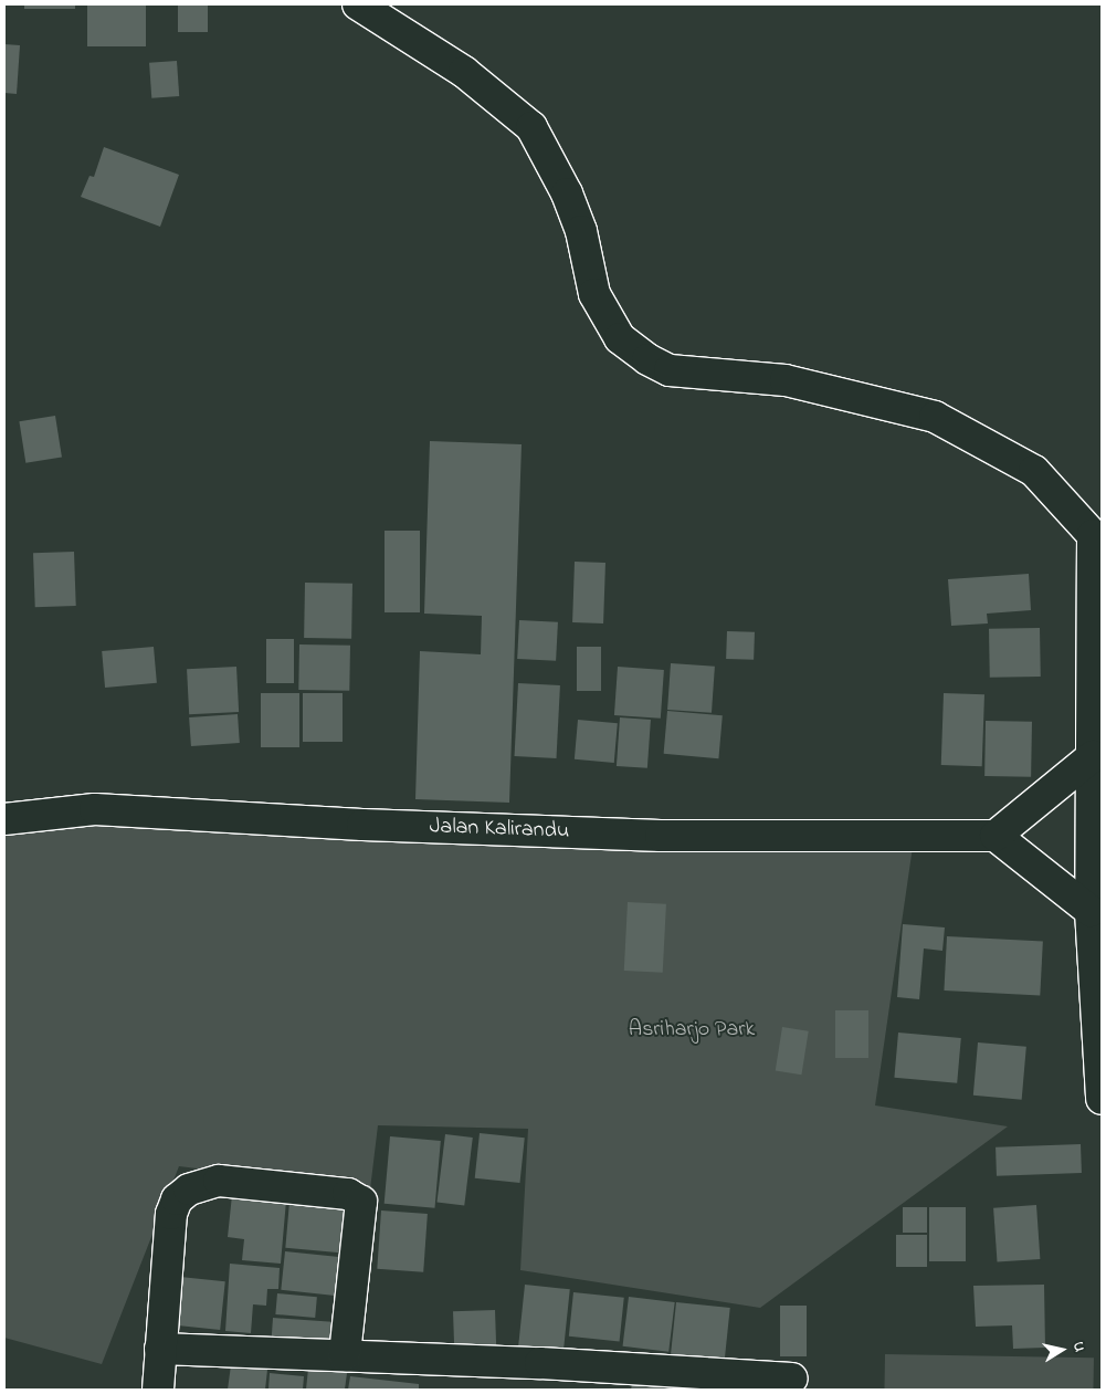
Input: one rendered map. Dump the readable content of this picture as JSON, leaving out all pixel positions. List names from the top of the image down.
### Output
{
  "streets": {
    "street": ["Jalan Kalirandu"]
  },
  "parks": ["Asriharjo Park"],
  "north": "right"
}
